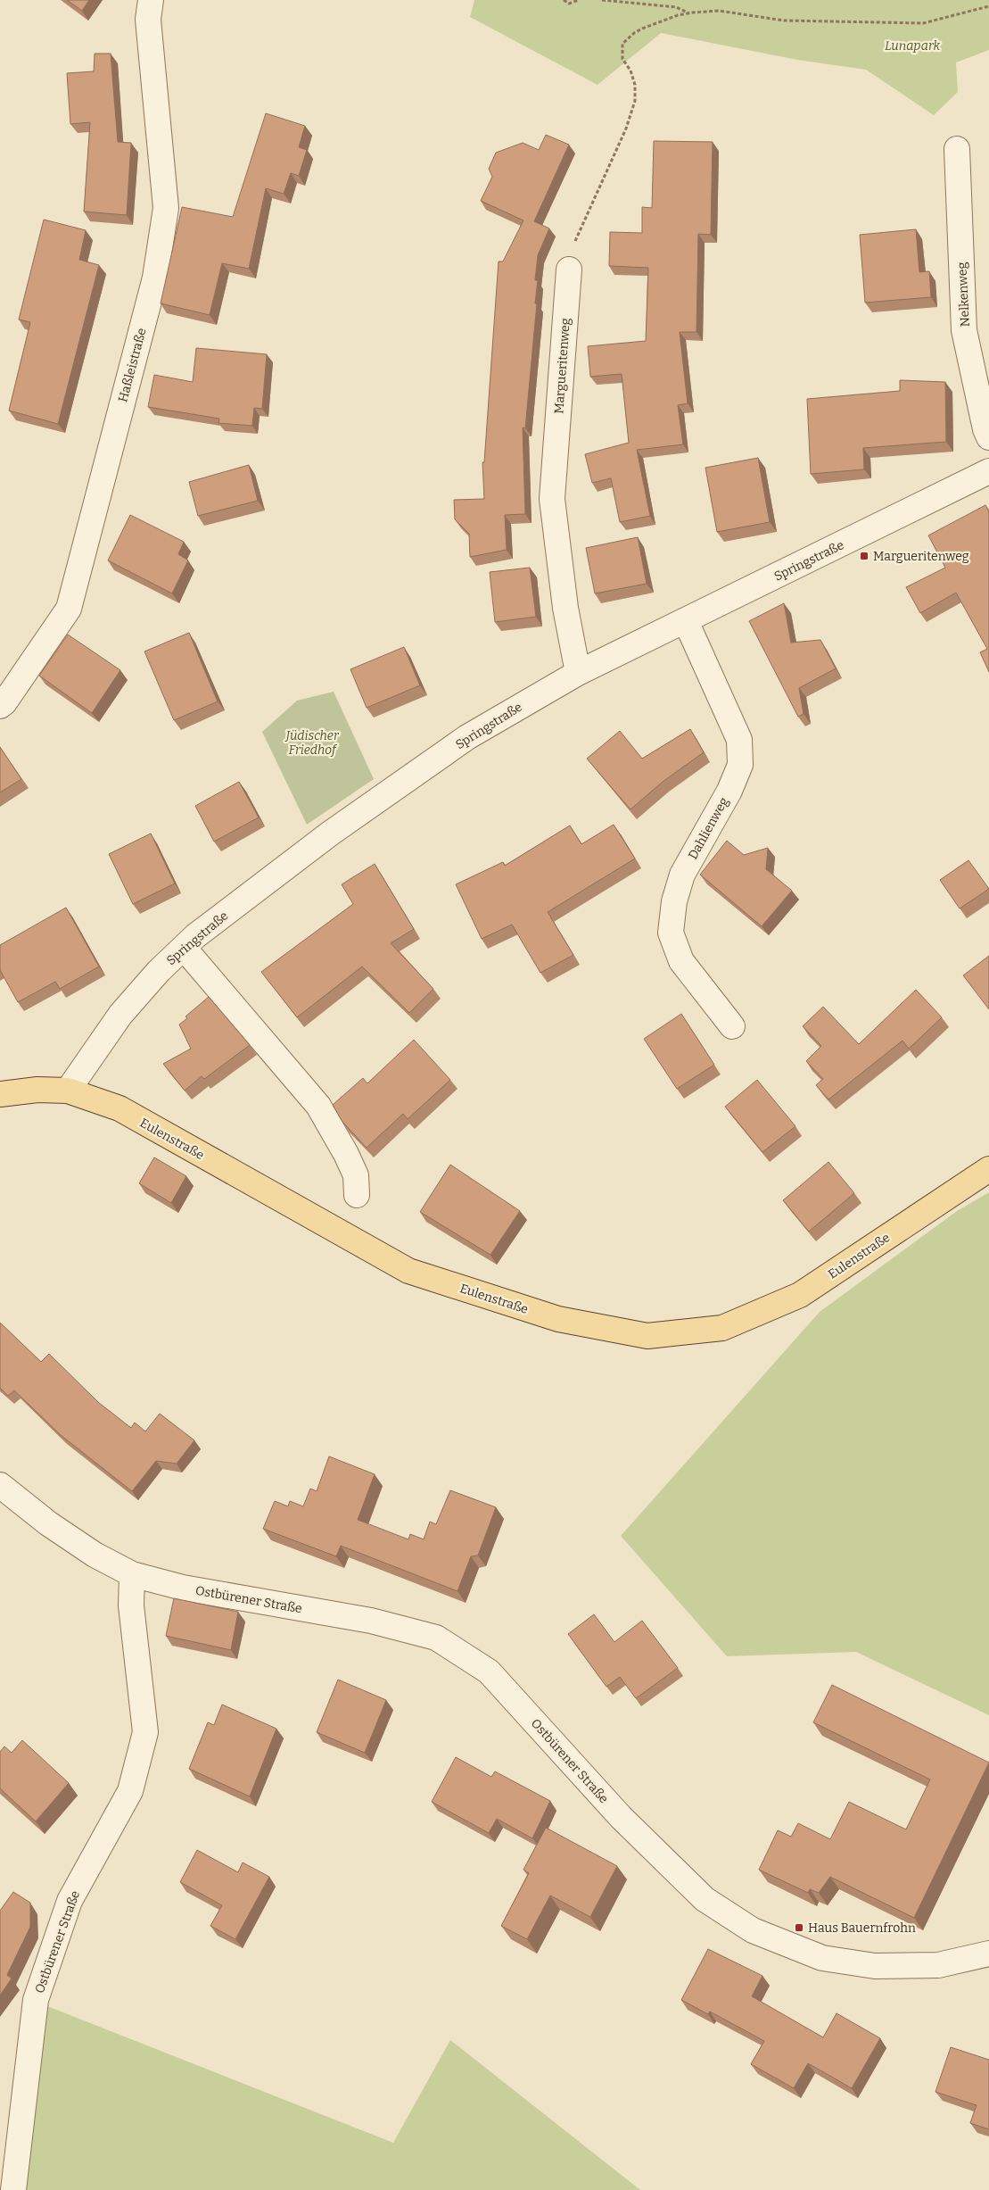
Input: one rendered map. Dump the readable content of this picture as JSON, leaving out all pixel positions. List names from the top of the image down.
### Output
{
  "streets": {
    "main road": ["Eulenstraße"],
    "street": [
      "Nelkenweg",
      "Haßleistraße",
      "Margueritenweg",
      "Springstraße",
      "Dahlienweg",
      "Ostbürener Straße"
    ]
  },
  "crossings": [
    ["Margueritenweg", "Springstraße"],
    ["Springstraße", "Dahlienweg"],
    ["Springstraße", "Eulenstraße"]
  ],
  "parks": ["Lunapark", "Jüdischer Friedhof"],
  "places": {
    "transit": ["Margueritenweg", "Haus Bauernfrohn"]
  }
}
